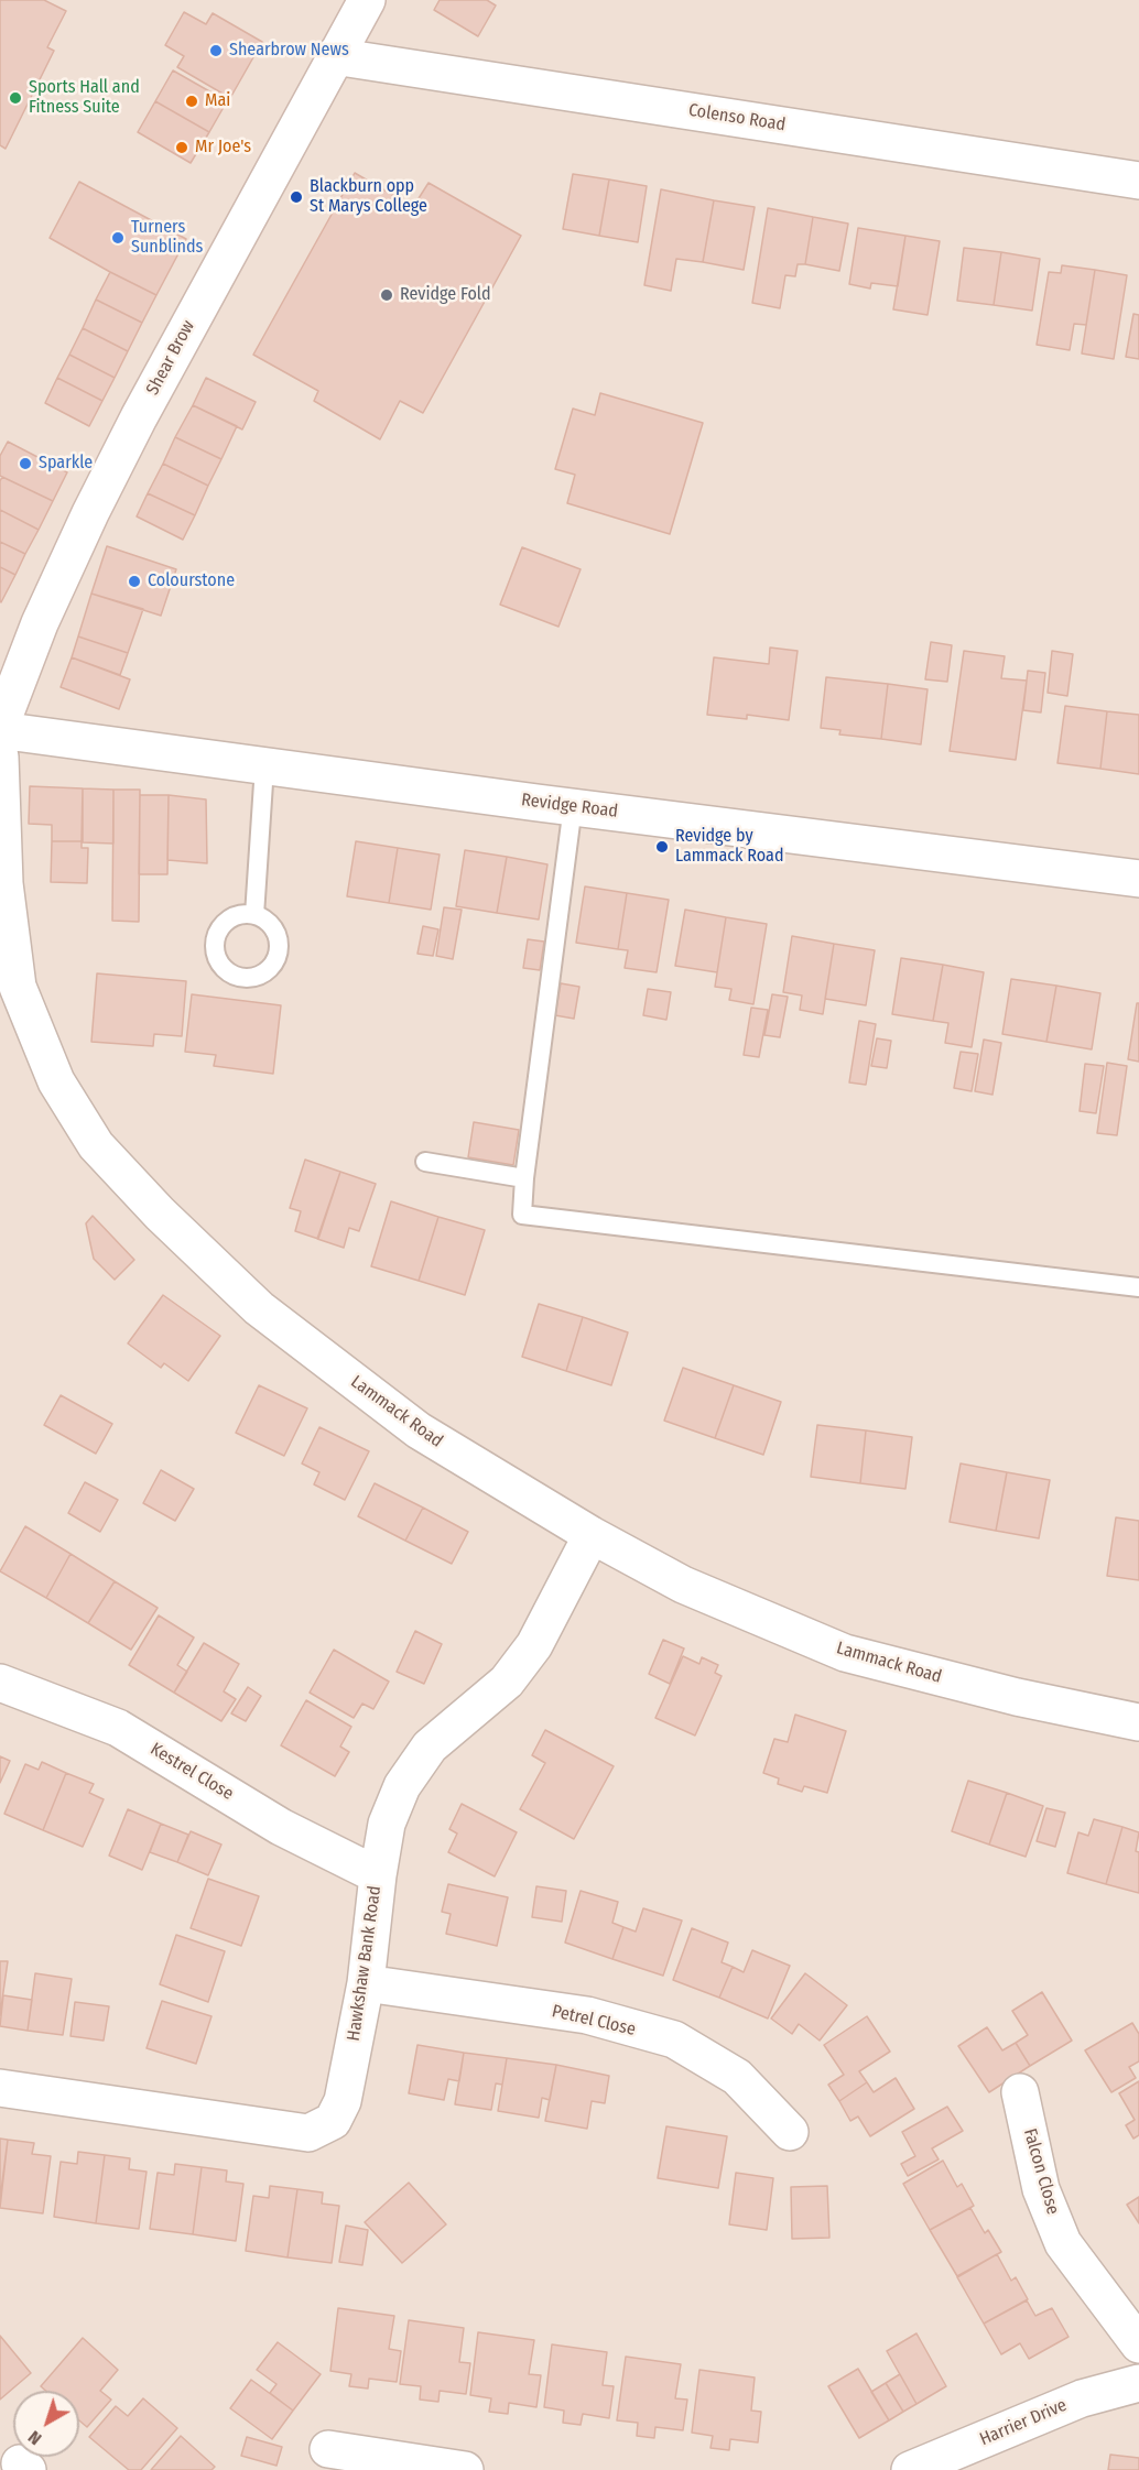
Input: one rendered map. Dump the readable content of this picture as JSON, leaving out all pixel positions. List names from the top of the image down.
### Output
{
  "streets": {
    "street": [
      "Colenso Road",
      "Shear Brow",
      "Revidge Road",
      "Lammack Road",
      "Kestrel Close",
      "Hawkshaw Bank Road",
      "Petrel Close",
      "Falcon Close",
      "Harrier Drive"
    ]
  },
  "crossings": [
    ["Colenso Road", "Shear Brow"],
    ["Shear Brow", "Revidge Road"],
    ["Lammack Road", "Hawkshaw Bank Road"],
    ["Kestrel Close", "Hawkshaw Bank Road"],
    ["Hawkshaw Bank Road", "Petrel Close"]
  ],
  "places": [
    "Shearbrow News",
    "Sports Hall and Fitness Suite",
    "Mai",
    "Mr Joe's",
    "Blackburn opp St Marys College",
    "Turners Sunblinds",
    "Revidge Fold",
    "Sparkle",
    "Colourstone",
    "Revidge by Lammack Road"
  ],
  "north": "bottom left"
}
